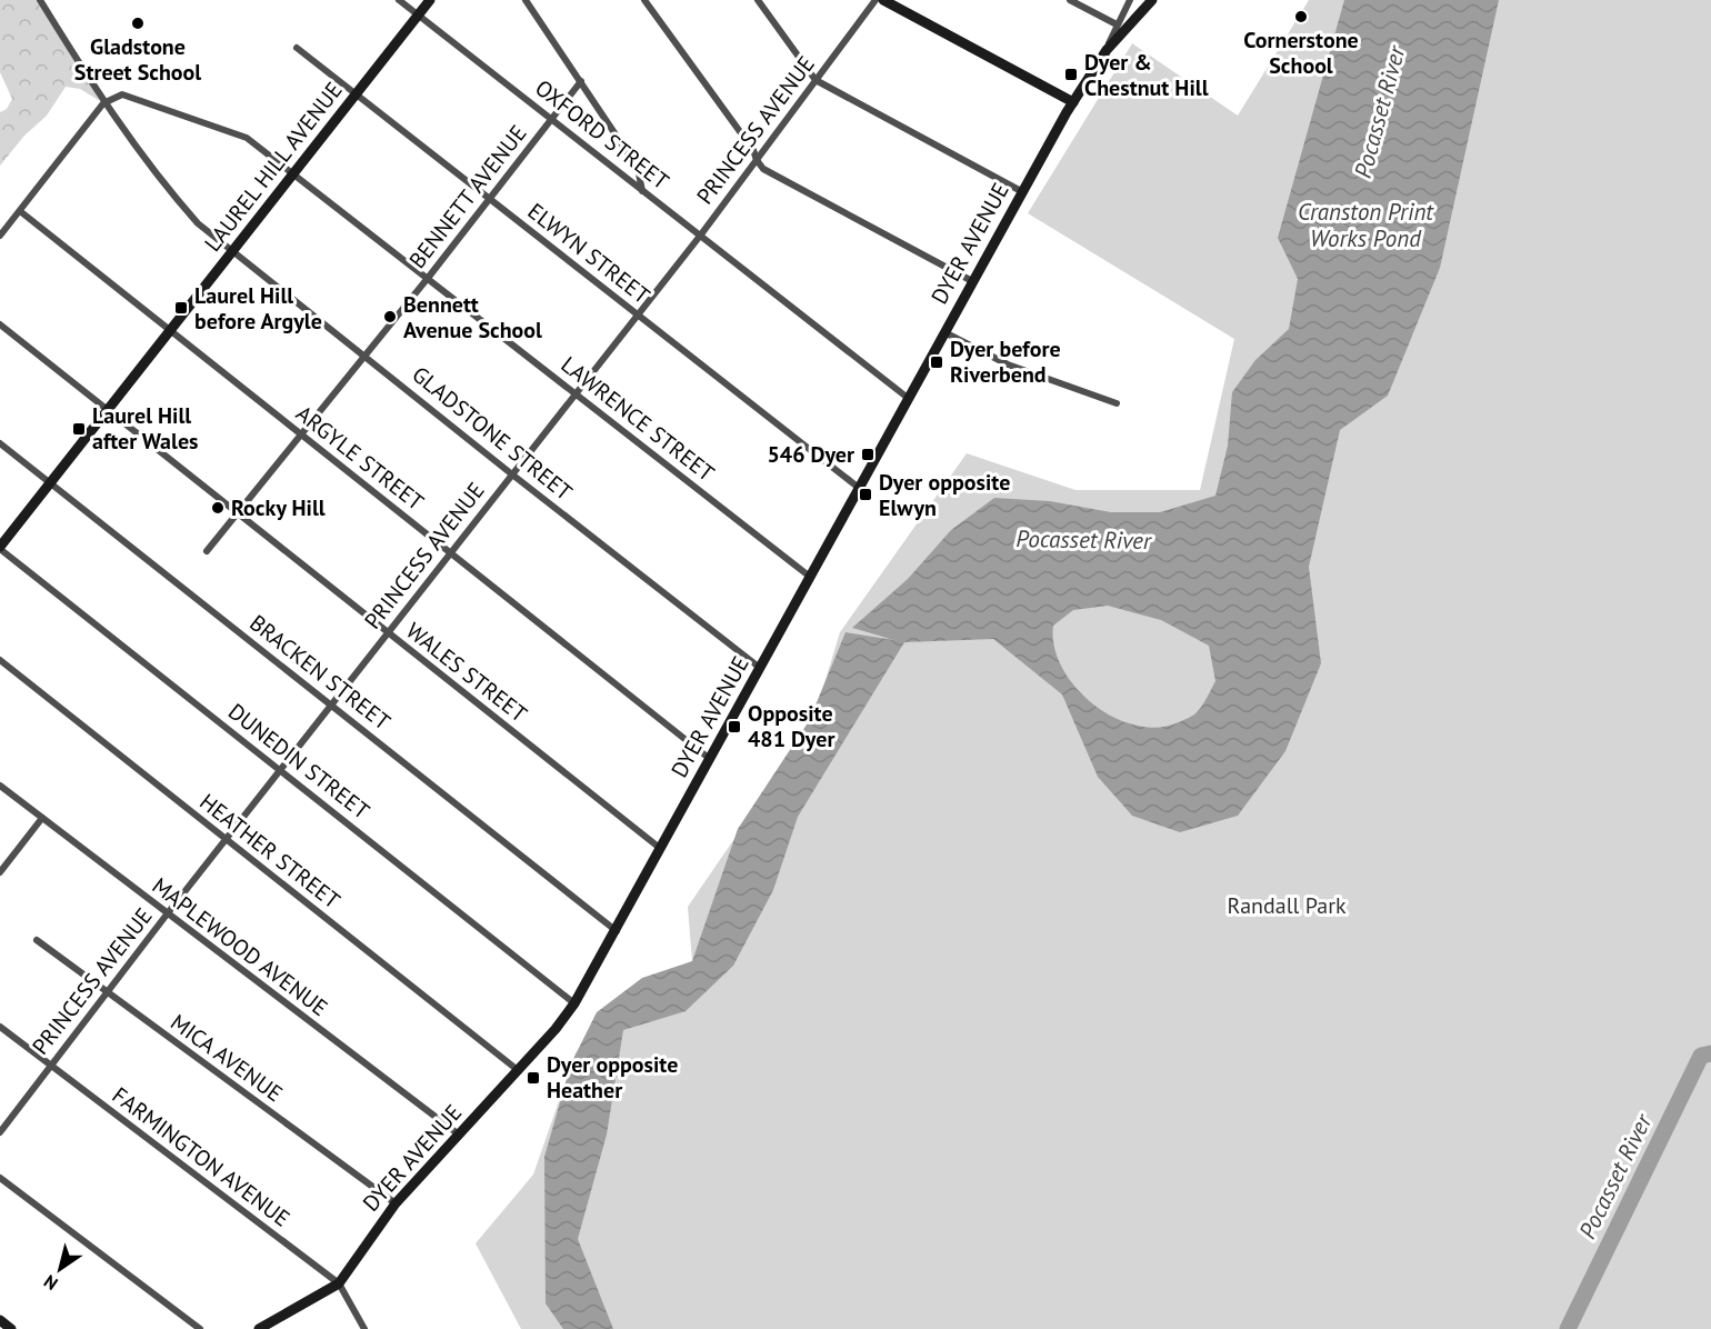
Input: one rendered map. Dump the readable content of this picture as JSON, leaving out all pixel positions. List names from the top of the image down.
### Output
{
  "streets": {
    "main road": ["LAUREL HILL AVENUE", "DYER AVENUE"],
    "street": [
      "PRINCESS AVENUE",
      "OXFORD STREET",
      "BENNETT AVENUE",
      "ELWYN STREET",
      "LAWRENCE STREET",
      "GLADSTONE STREET",
      "ARGYLE STREET",
      "BRACKEN STREET",
      "WALES STREET",
      "DUNEDIN STREET",
      "HEATHER STREET",
      "MAPLEWOOD AVENUE",
      "MICA AVENUE",
      "FARMINGTON AVENUE"
    ]
  },
  "crossings": [
    ["PRINCESS AVENUE", "OXFORD STREET"],
    ["PRINCESS AVENUE", "ELWYN STREET"],
    ["PRINCESS AVENUE", "LAWRENCE STREET"],
    ["PRINCESS AVENUE", "GLADSTONE STREET"],
    ["PRINCESS AVENUE", "ARGYLE STREET"],
    ["PRINCESS AVENUE", "BRACKEN STREET"],
    ["PRINCESS AVENUE", "WALES STREET"],
    ["PRINCESS AVENUE", "DUNEDIN STREET"],
    ["PRINCESS AVENUE", "HEATHER STREET"],
    ["PRINCESS AVENUE", "MAPLEWOOD AVENUE"],
    ["PRINCESS AVENUE", "MICA AVENUE"],
    ["PRINCESS AVENUE", "FARMINGTON AVENUE"],
    ["OXFORD STREET", "LAUREL HILL AVENUE"],
    ["OXFORD STREET", "BENNETT AVENUE"],
    ["OXFORD STREET", "DYER AVENUE"],
    ["LAUREL HILL AVENUE", "ELWYN STREET"],
    ["LAUREL HILL AVENUE", "LAWRENCE STREET"],
    ["LAUREL HILL AVENUE", "GLADSTONE STREET"],
    ["LAUREL HILL AVENUE", "ARGYLE STREET"],
    ["LAUREL HILL AVENUE", "BRACKEN STREET"],
    ["LAUREL HILL AVENUE", "WALES STREET"],
    ["LAUREL HILL AVENUE", "DUNEDIN STREET"],
    ["BENNETT AVENUE", "ELWYN STREET"],
    ["BENNETT AVENUE", "LAWRENCE STREET"],
    ["BENNETT AVENUE", "GLADSTONE STREET"],
    ["BENNETT AVENUE", "ARGYLE STREET"],
    ["BENNETT AVENUE", "WALES STREET"],
    ["DYER AVENUE", "ELWYN STREET"],
    ["DYER AVENUE", "LAWRENCE STREET"],
    ["DYER AVENUE", "GLADSTONE STREET"],
    ["DYER AVENUE", "ARGYLE STREET"],
    ["DYER AVENUE", "BRACKEN STREET"],
    ["DYER AVENUE", "WALES STREET"],
    ["DYER AVENUE", "DUNEDIN STREET"],
    ["DYER AVENUE", "HEATHER STREET"],
    ["DYER AVENUE", "MAPLEWOOD AVENUE"],
    ["DYER AVENUE", "MICA AVENUE"],
    ["DYER AVENUE", "FARMINGTON AVENUE"],
    ["LAWRENCE STREET", "GLADSTONE STREET"]
  ],
  "water": ["Pocasset River", "Cranston Print Works Pond"],
  "parks": ["Randall Park"],
  "places": {
    "other": [
      "Cornerstone School",
      "Gladstone Street School",
      "Bennett Avenue School",
      "Rocky Hill"
    ],
    "transit": [
      "Dyer & Chestnut Hill",
      "Laurel Hill before Argyle",
      "Dyer before Riverbend",
      "Laurel Hill after Wales",
      "546 Dyer",
      "Dyer opposite Elwyn",
      "Opposite 481 Dyer",
      "Dyer opposite Heather"
    ]
  },
  "north": "bottom left"
}
